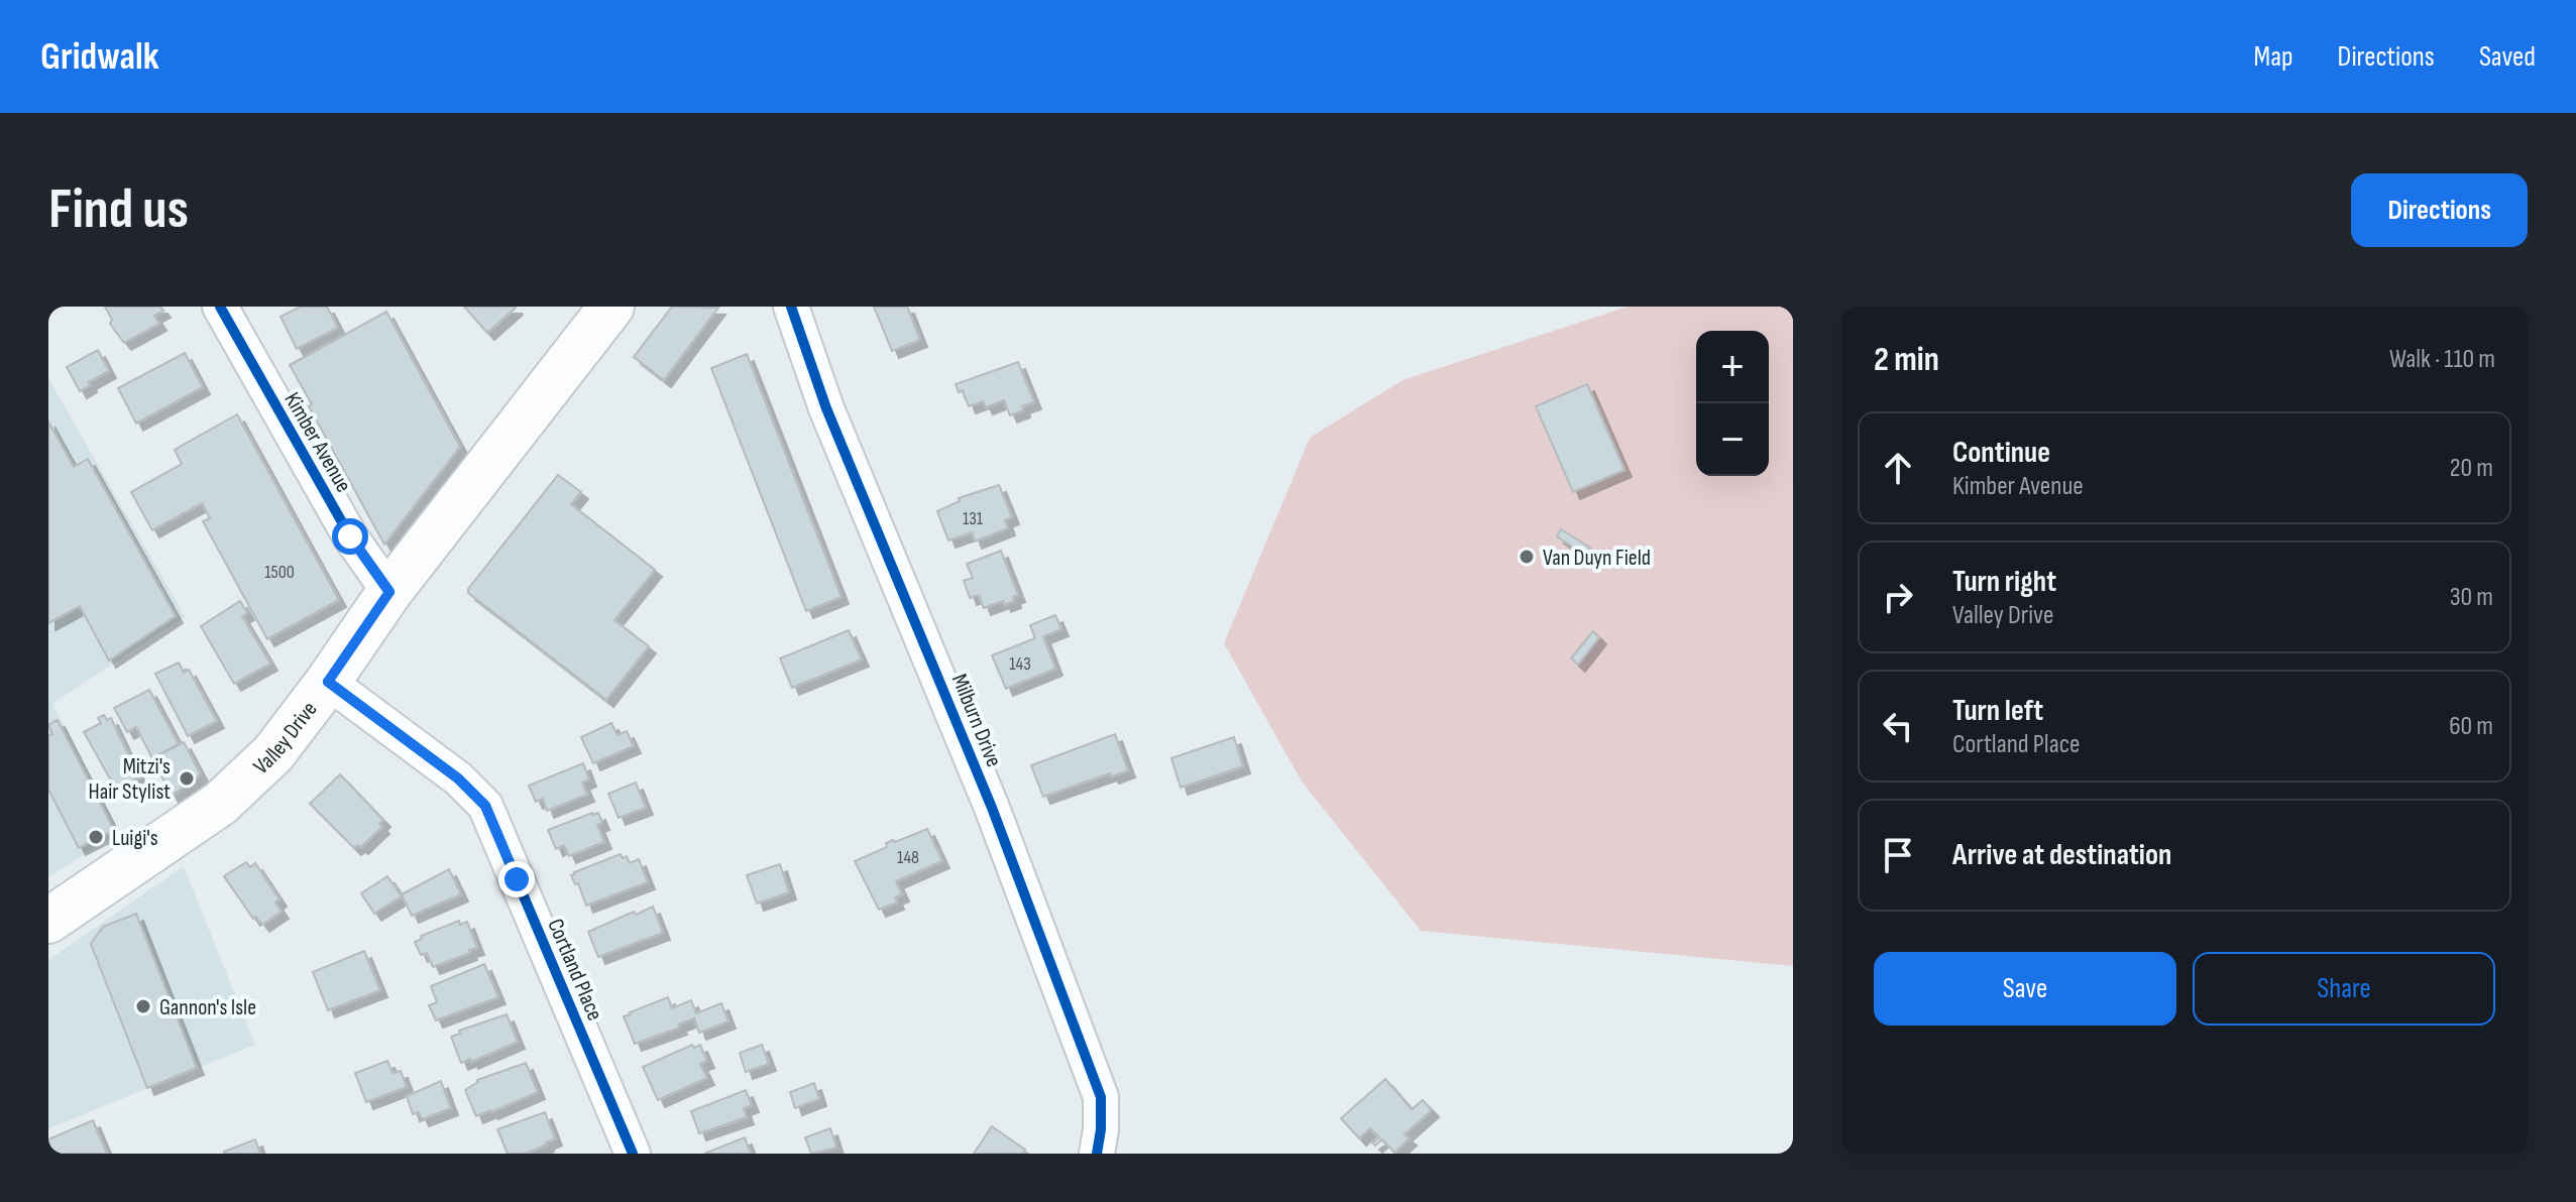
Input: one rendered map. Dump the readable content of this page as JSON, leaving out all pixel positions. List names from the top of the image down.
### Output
{
  "streets": {
    "main road": ["Valley Drive"],
    "street": ["Kimber Avenue", "Milburn Drive", "Cortland Place"]
  },
  "crossings": [
    ["Kimber Avenue", "Valley Drive"],
    ["Valley Drive", "Cortland Place"]
  ],
  "places": [
    "Van Duyn Field",
    "Mitzi's Hair Stylist",
    "Luigi's",
    "Gannon's Isle"
  ],
  "house_numbers": [
    "131",
    "1500",
    "143",
    "148"
  ],
  "page": {
    "header": "Gridwalk",
    "nav": ["Map", "Directions", "Saved"],
    "buttons": [
      "Directions",
      ["Save", "Share"]
    ],
    "title": "Find us",
    "heading": ["2 min", "Walk · 110 m"],
    "map_buttons": ["+", "−"],
    "list": [
      ["Continue", "Kimber Avenue", "20 m"],
      ["Turn right", "Valley Drive", "30 m"],
      ["Turn left", "Cortland Place", "60 m"],
      "Arrive at destination"
    ]
  }
}
